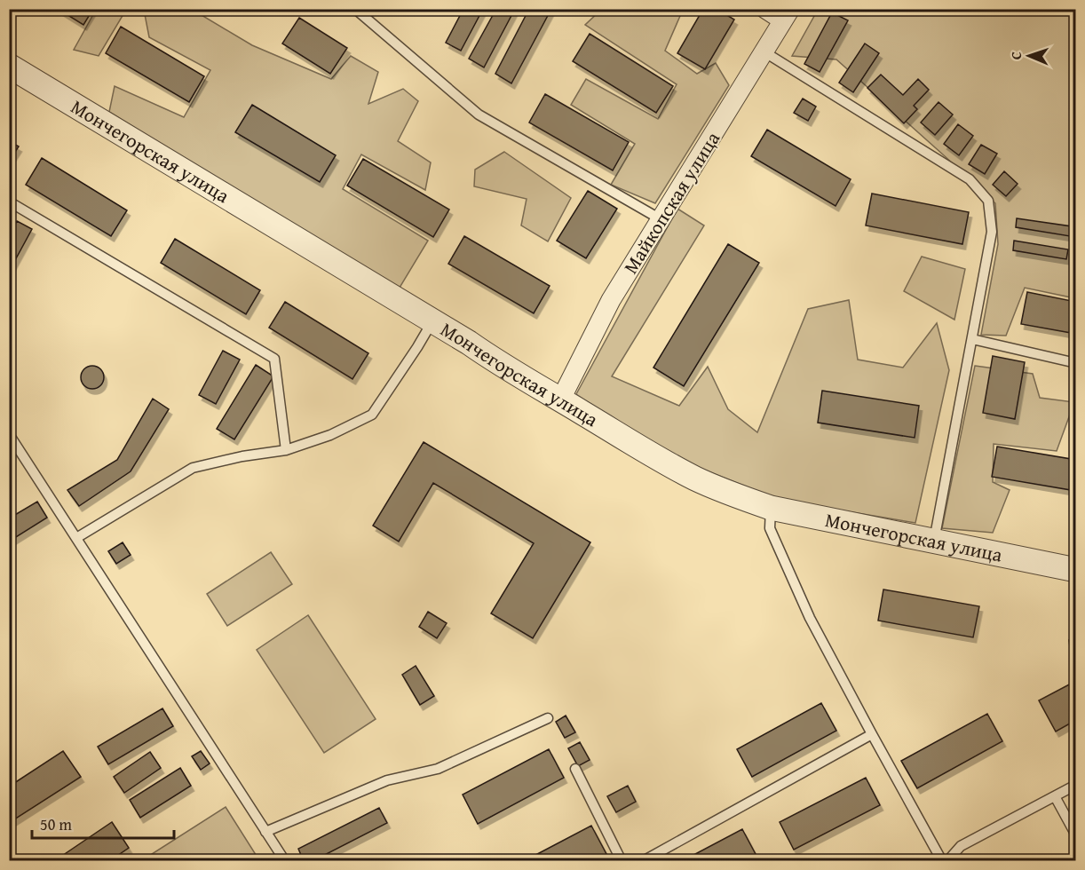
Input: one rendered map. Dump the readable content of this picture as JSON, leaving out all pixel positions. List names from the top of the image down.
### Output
{
  "streets": {
    "street": ["Мончегорская улица", "Майкопская улица"]
  },
  "crossings": [
    ["Мончегорская улица", "Майкопская улица"]
  ],
  "scale_bar": "50 m",
  "north": "left"
}
